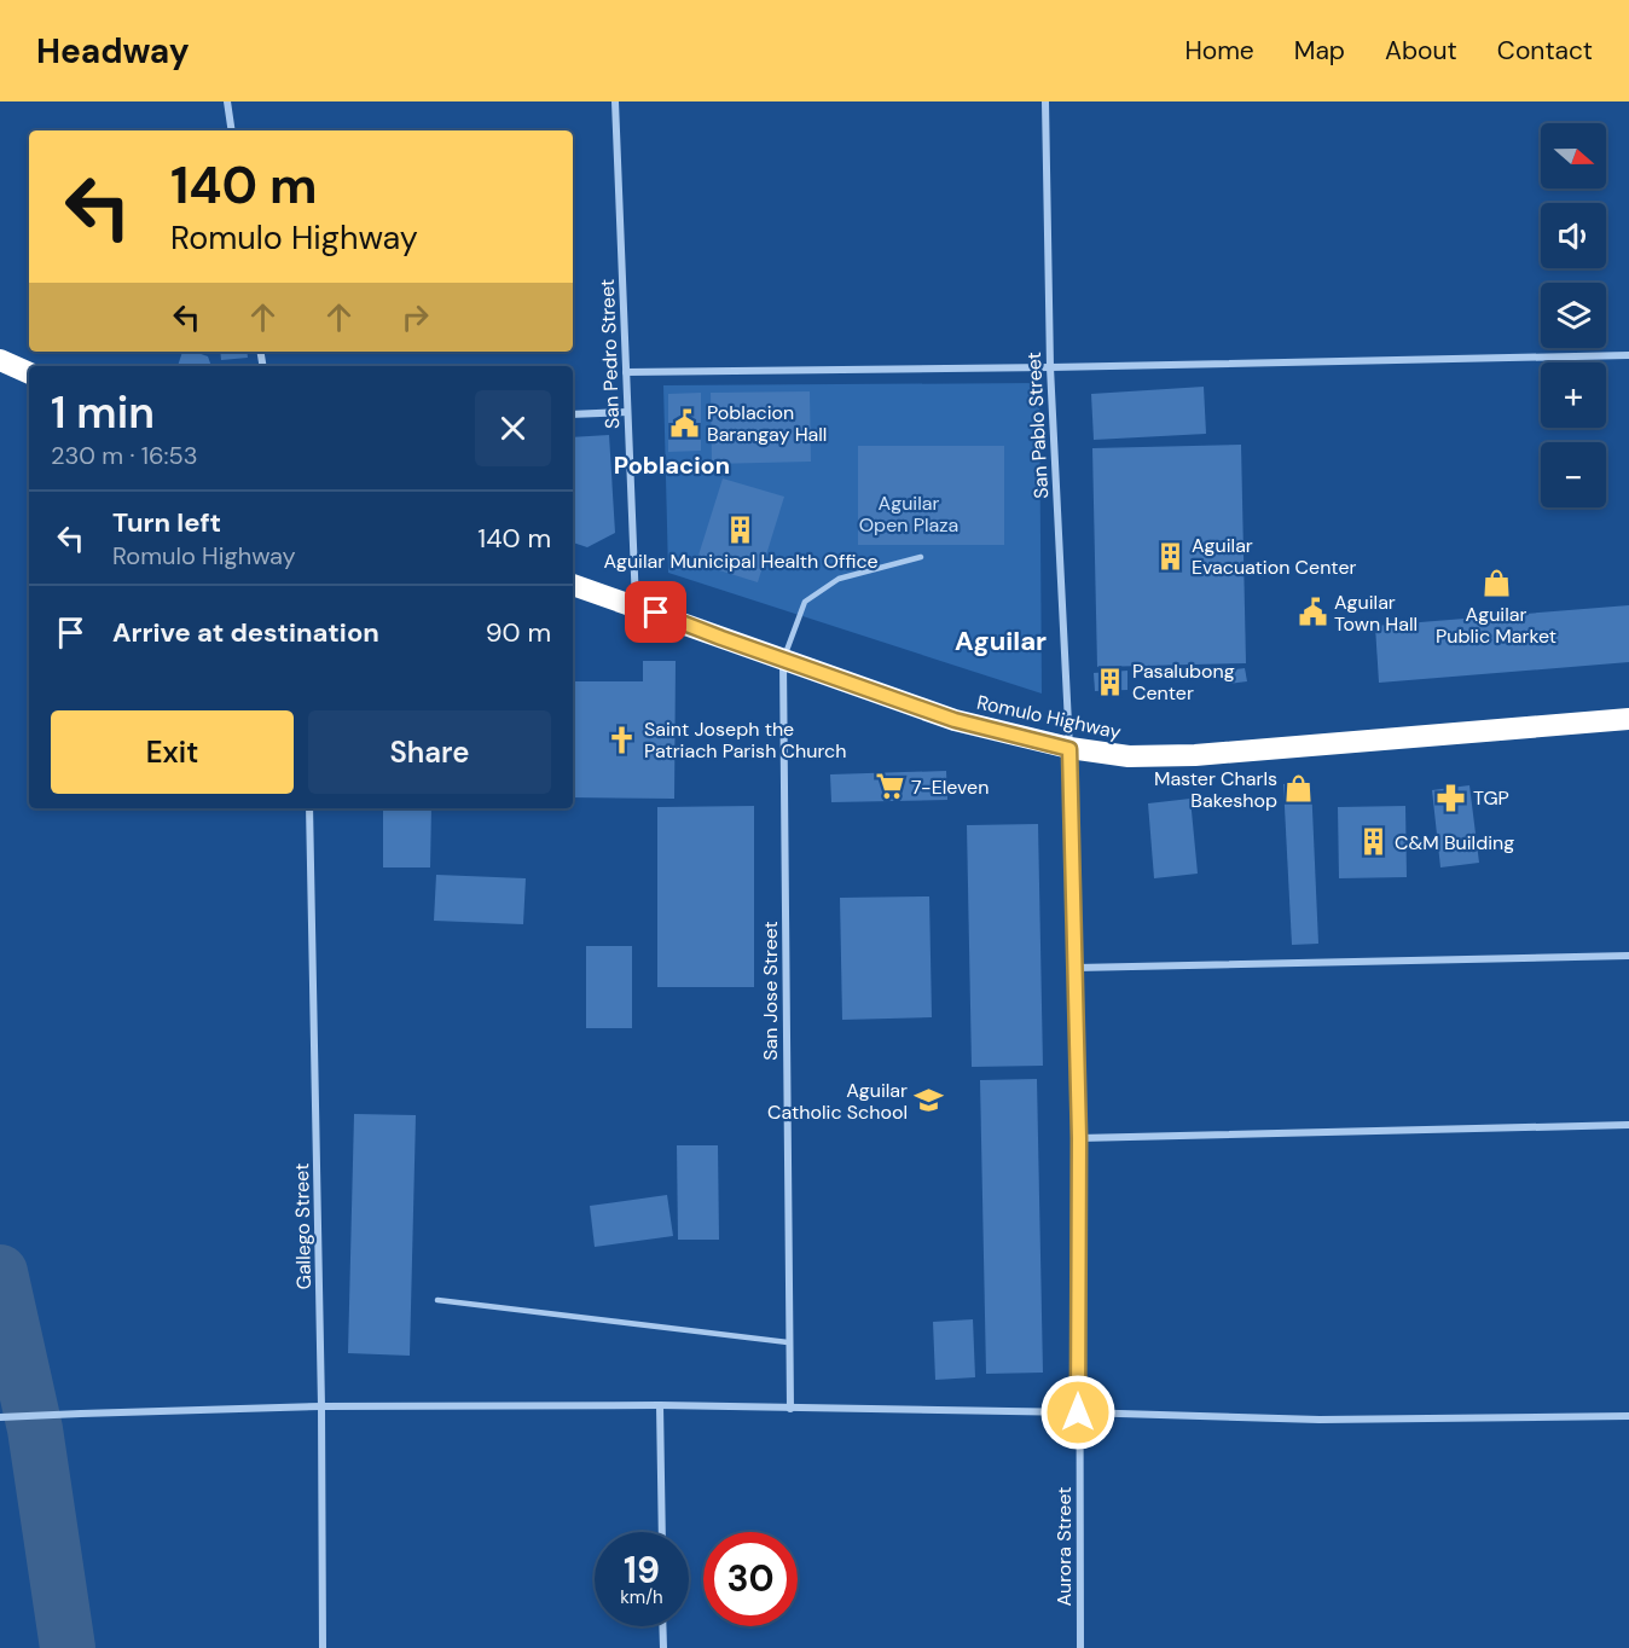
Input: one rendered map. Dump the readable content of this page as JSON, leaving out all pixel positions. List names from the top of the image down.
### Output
{
  "streets": {
    "highway": ["Romulo Highway"],
    "street": [
      "San Pedro Street",
      "San Pablo Street",
      "San Jose Street",
      "Gallego Street",
      "Aurora Street"
    ]
  },
  "crossings": [
    ["San Pedro Street", "Romulo Highway"],
    ["San Pablo Street", "Romulo Highway"],
    ["San Pablo Street", "Aurora Street"],
    ["Romulo Highway", "San Jose Street"],
    ["Romulo Highway", "Aurora Street"]
  ],
  "districts": ["Poblacion", "Aguilar"],
  "parks": ["Aguilar Open Plaza"],
  "places": {
    "public building": ["Poblacion Barangay Hall", "Aguilar Town Hall"],
    "building": [
      "Aguilar Municipal Health Office",
      "Aguilar Evacuation Center",
      "Pasalubong Center",
      "C&M Building"
    ],
    "shop": ["Aguilar Public Market", "Master Charls Bakeshop"],
    "church": ["Saint Joseph the Patriach Parish Church"],
    "supermarket": ["7-Eleven"],
    "pharmacy": ["TGP"],
    "school or university": ["Aguilar Catholic School"]
  },
  "north": "right",
  "page": {
    "header": "Headway",
    "nav": [
      "Home",
      "Map",
      "About",
      "Contact"
    ],
    "map_buttons": ["+", "−"],
    "turn": ["140 m", "Romulo Highway"],
    "heading": ["1 min", "230 m · 16:53"],
    "list": [
      {
        "name": "Turn left",
        "note": "Romulo Highway",
        "value": "140 m"
      },
      {
        "name": "Arrive at destination",
        "value": "90 m"
      }
    ],
    "buttons": ["Exit", "Share"],
    "speed": "19 km/h",
    "limit": "30"
  }
}
